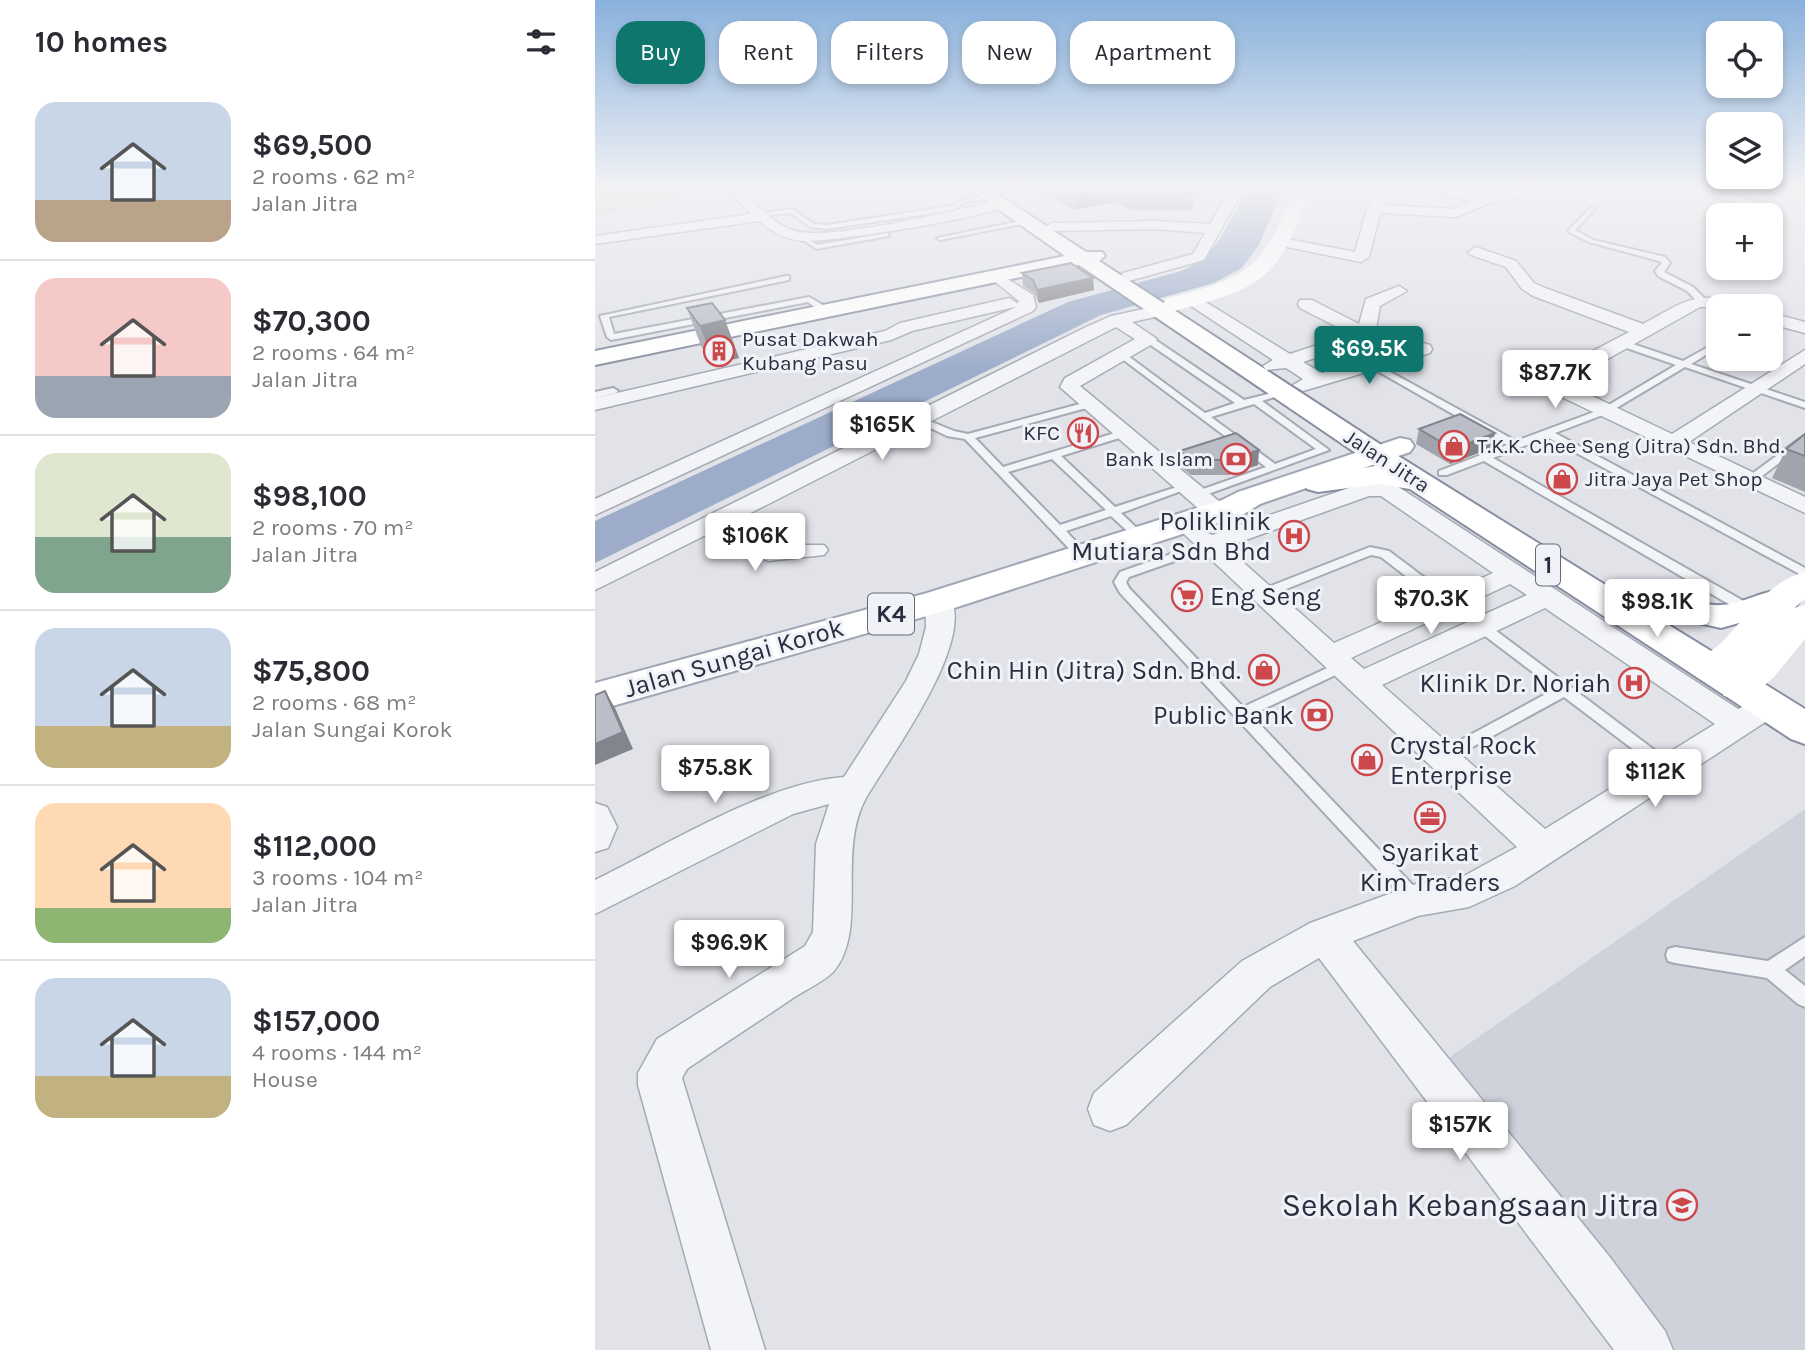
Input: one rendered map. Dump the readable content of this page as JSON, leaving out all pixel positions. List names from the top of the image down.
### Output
{
  "streets": {
    "main road": [
      "Jalan Jitra",
      "1",
      "K4",
      "Jalan Sungai Korok"
    ]
  },
  "crossings": [
    ["Jalan Jitra", "Jalan Sungai Korok"]
  ],
  "places": {
    "building": ["Pusat Dakwah Kubang Pasu"],
    "restaurant": ["KFC"],
    "shop": [
      "T.K.K. Chee Seng (Jitra) Sdn. Bhd.",
      "Jitra Jaya Pet Shop",
      "Chin Hin (Jitra) Sdn. Bhd.",
      "Crystal Rock Enterprise"
    ],
    "bank": ["Bank Islam", "Public Bank"],
    "hospital": ["Poliklinik Mutiara Sdn Bhd", "Klinik Dr. Noriah"],
    "supermarket": ["Eng Seng"],
    "office": ["Syarikat Kim Traders"],
    "school or university": ["Sekolah Kebangsaan Jitra"]
  },
  "page": {
    "heading": "10 homes",
    "map_buttons": ["+", "−"],
    "chip": [
      "Buy",
      "Rent",
      "Filters",
      "New",
      "Apartment"
    ],
    "list": [
      {
        "name": "$69,500",
        "note": "2 rooms · 62 m² · Jalan Jitra"
      },
      {
        "name": "$70,300",
        "note": "2 rooms · 64 m² · Jalan Jitra"
      },
      {
        "name": "$98,100",
        "note": "2 rooms · 70 m² · Jalan Jitra"
      },
      {
        "name": "$75,800",
        "note": "2 rooms · 68 m² · Jalan Sungai Korok"
      },
      {
        "name": "$112,000",
        "note": "3 rooms · 104 m² · Jalan Jitra"
      },
      {
        "name": "$157,000",
        "note": "4 rooms · 144 m² · House"
      }
    ],
    "price": [
      "$69.5K",
      "$87.7K",
      "$165K",
      "$106K",
      "$70.3K",
      "$98.1K",
      "$75.8K",
      "$112K",
      "$96.9K",
      "$157K"
    ]
  }
}
